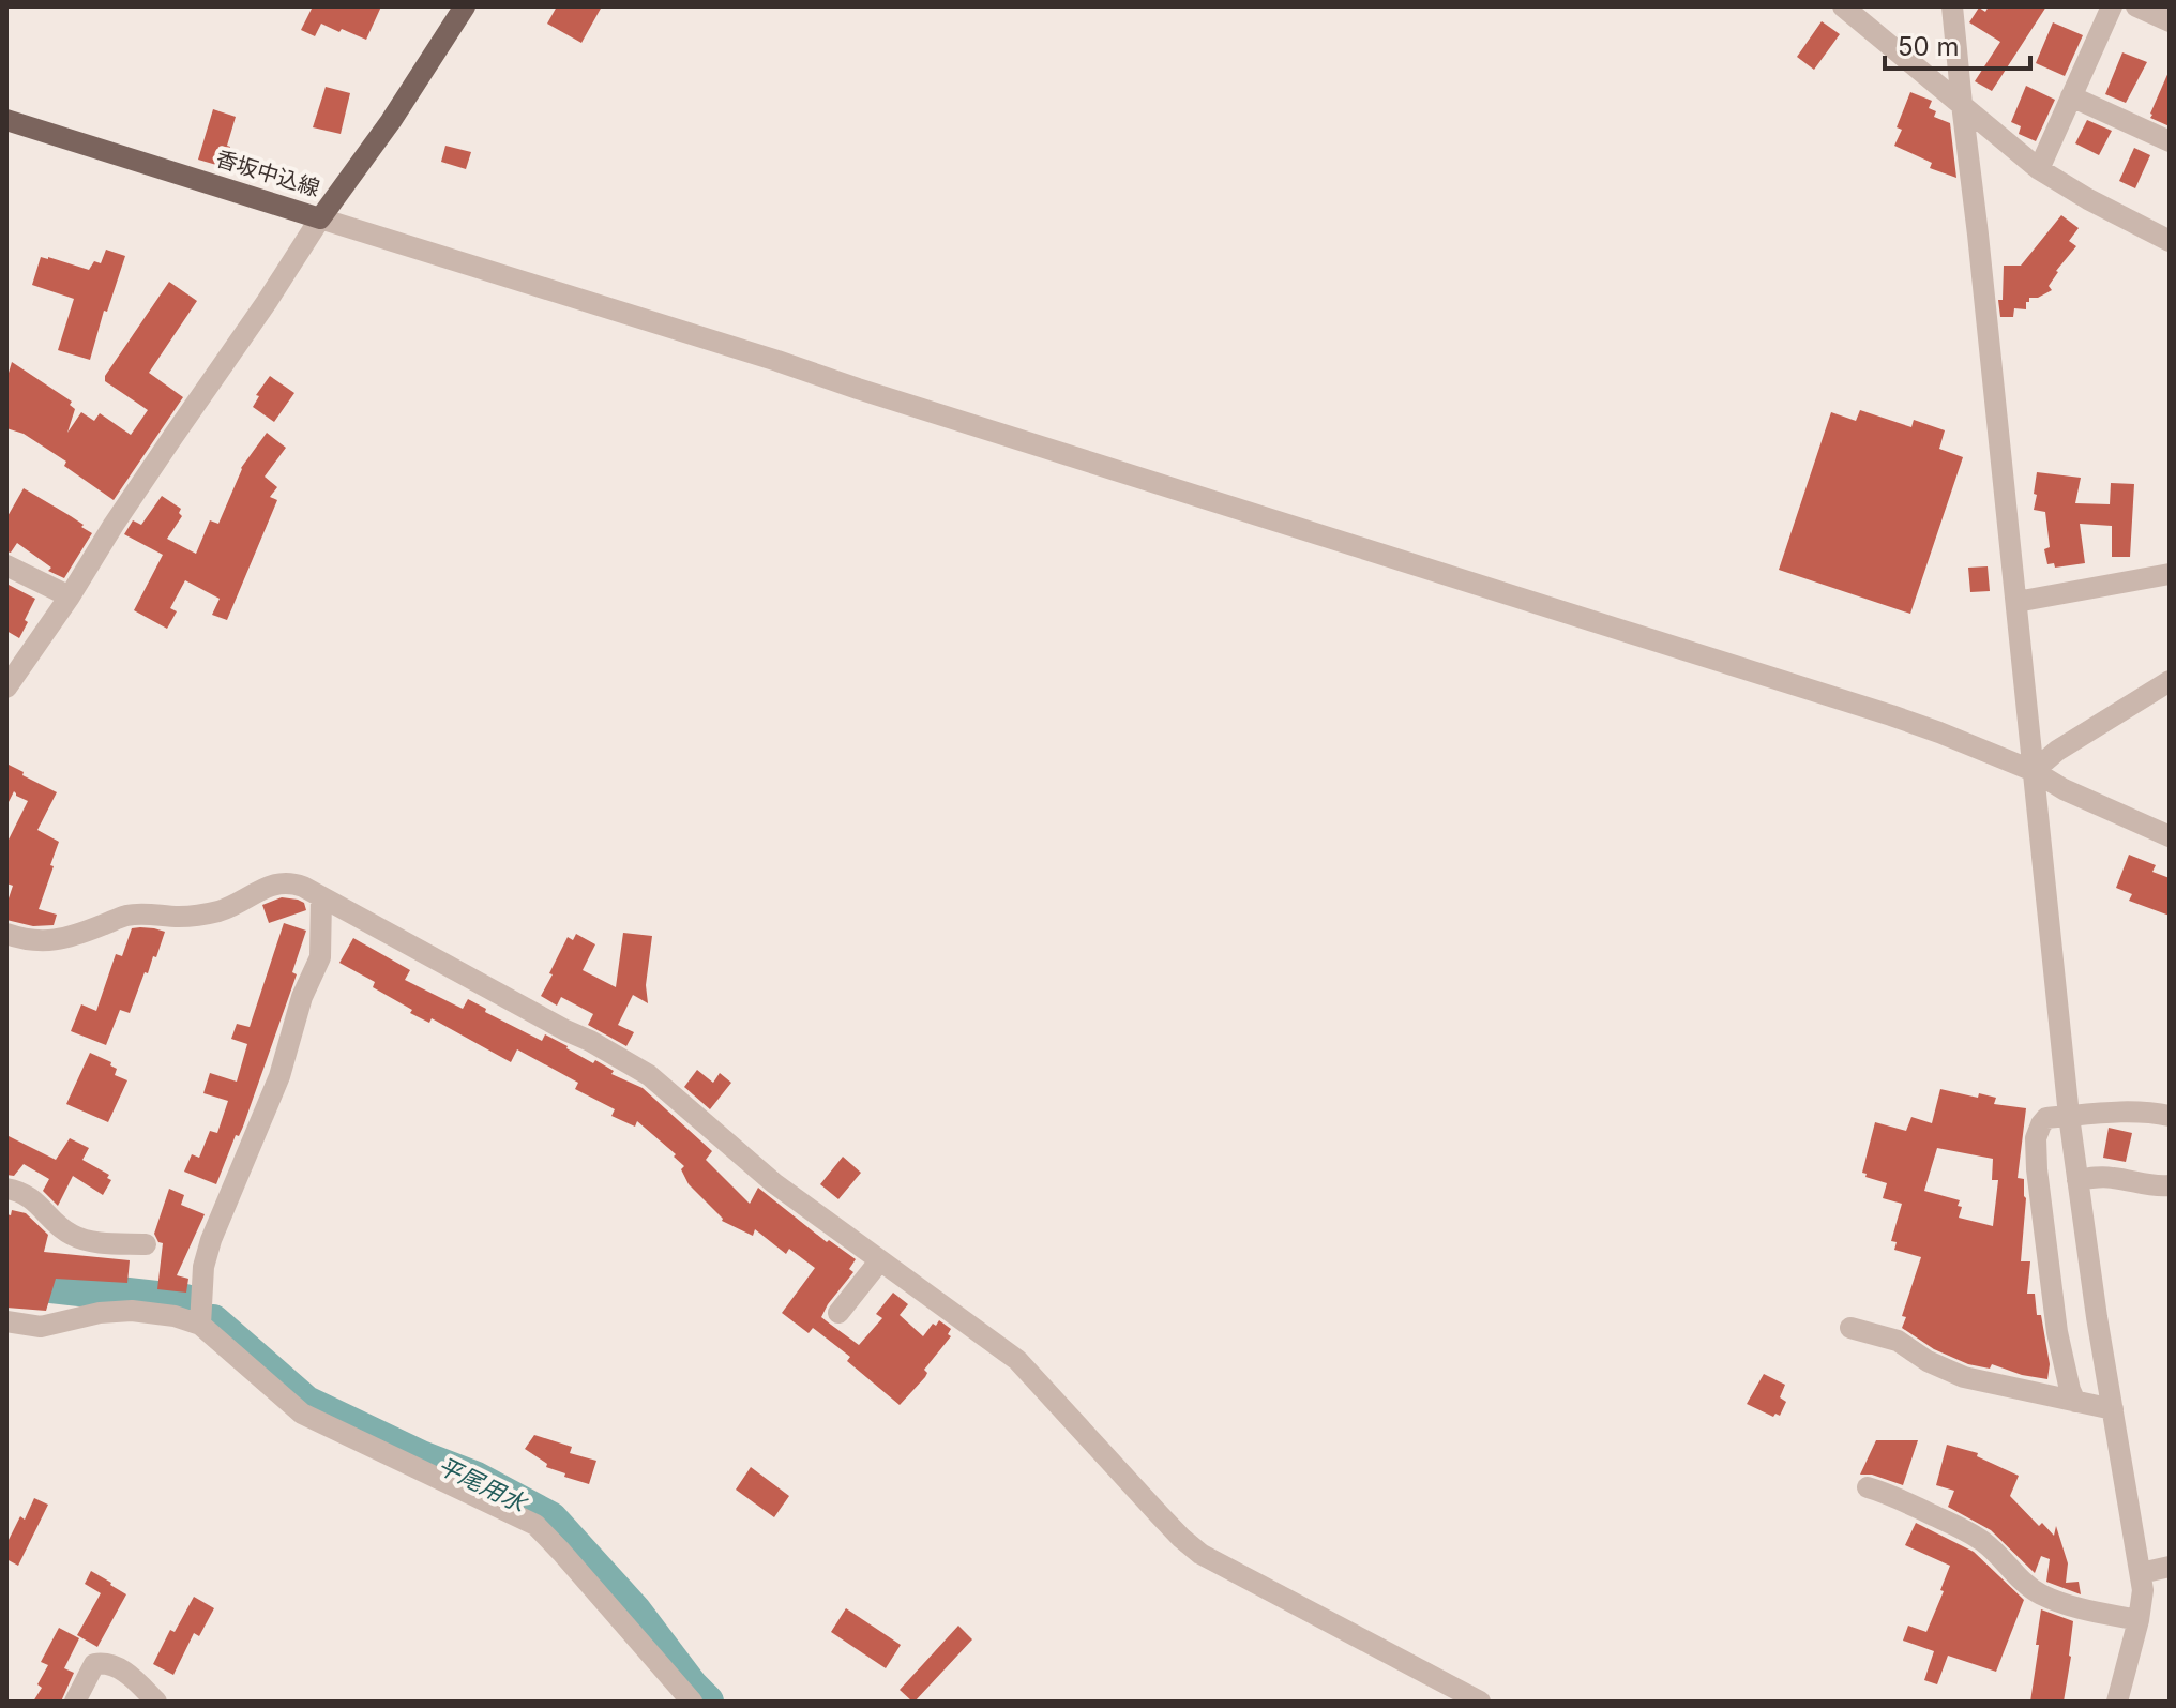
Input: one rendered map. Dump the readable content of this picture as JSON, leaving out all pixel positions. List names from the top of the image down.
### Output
{
  "streets": {
    "main road": ["香坂中込線"]
  },
  "water": ["平尾用水"],
  "scale_bar": "50 m"
}
